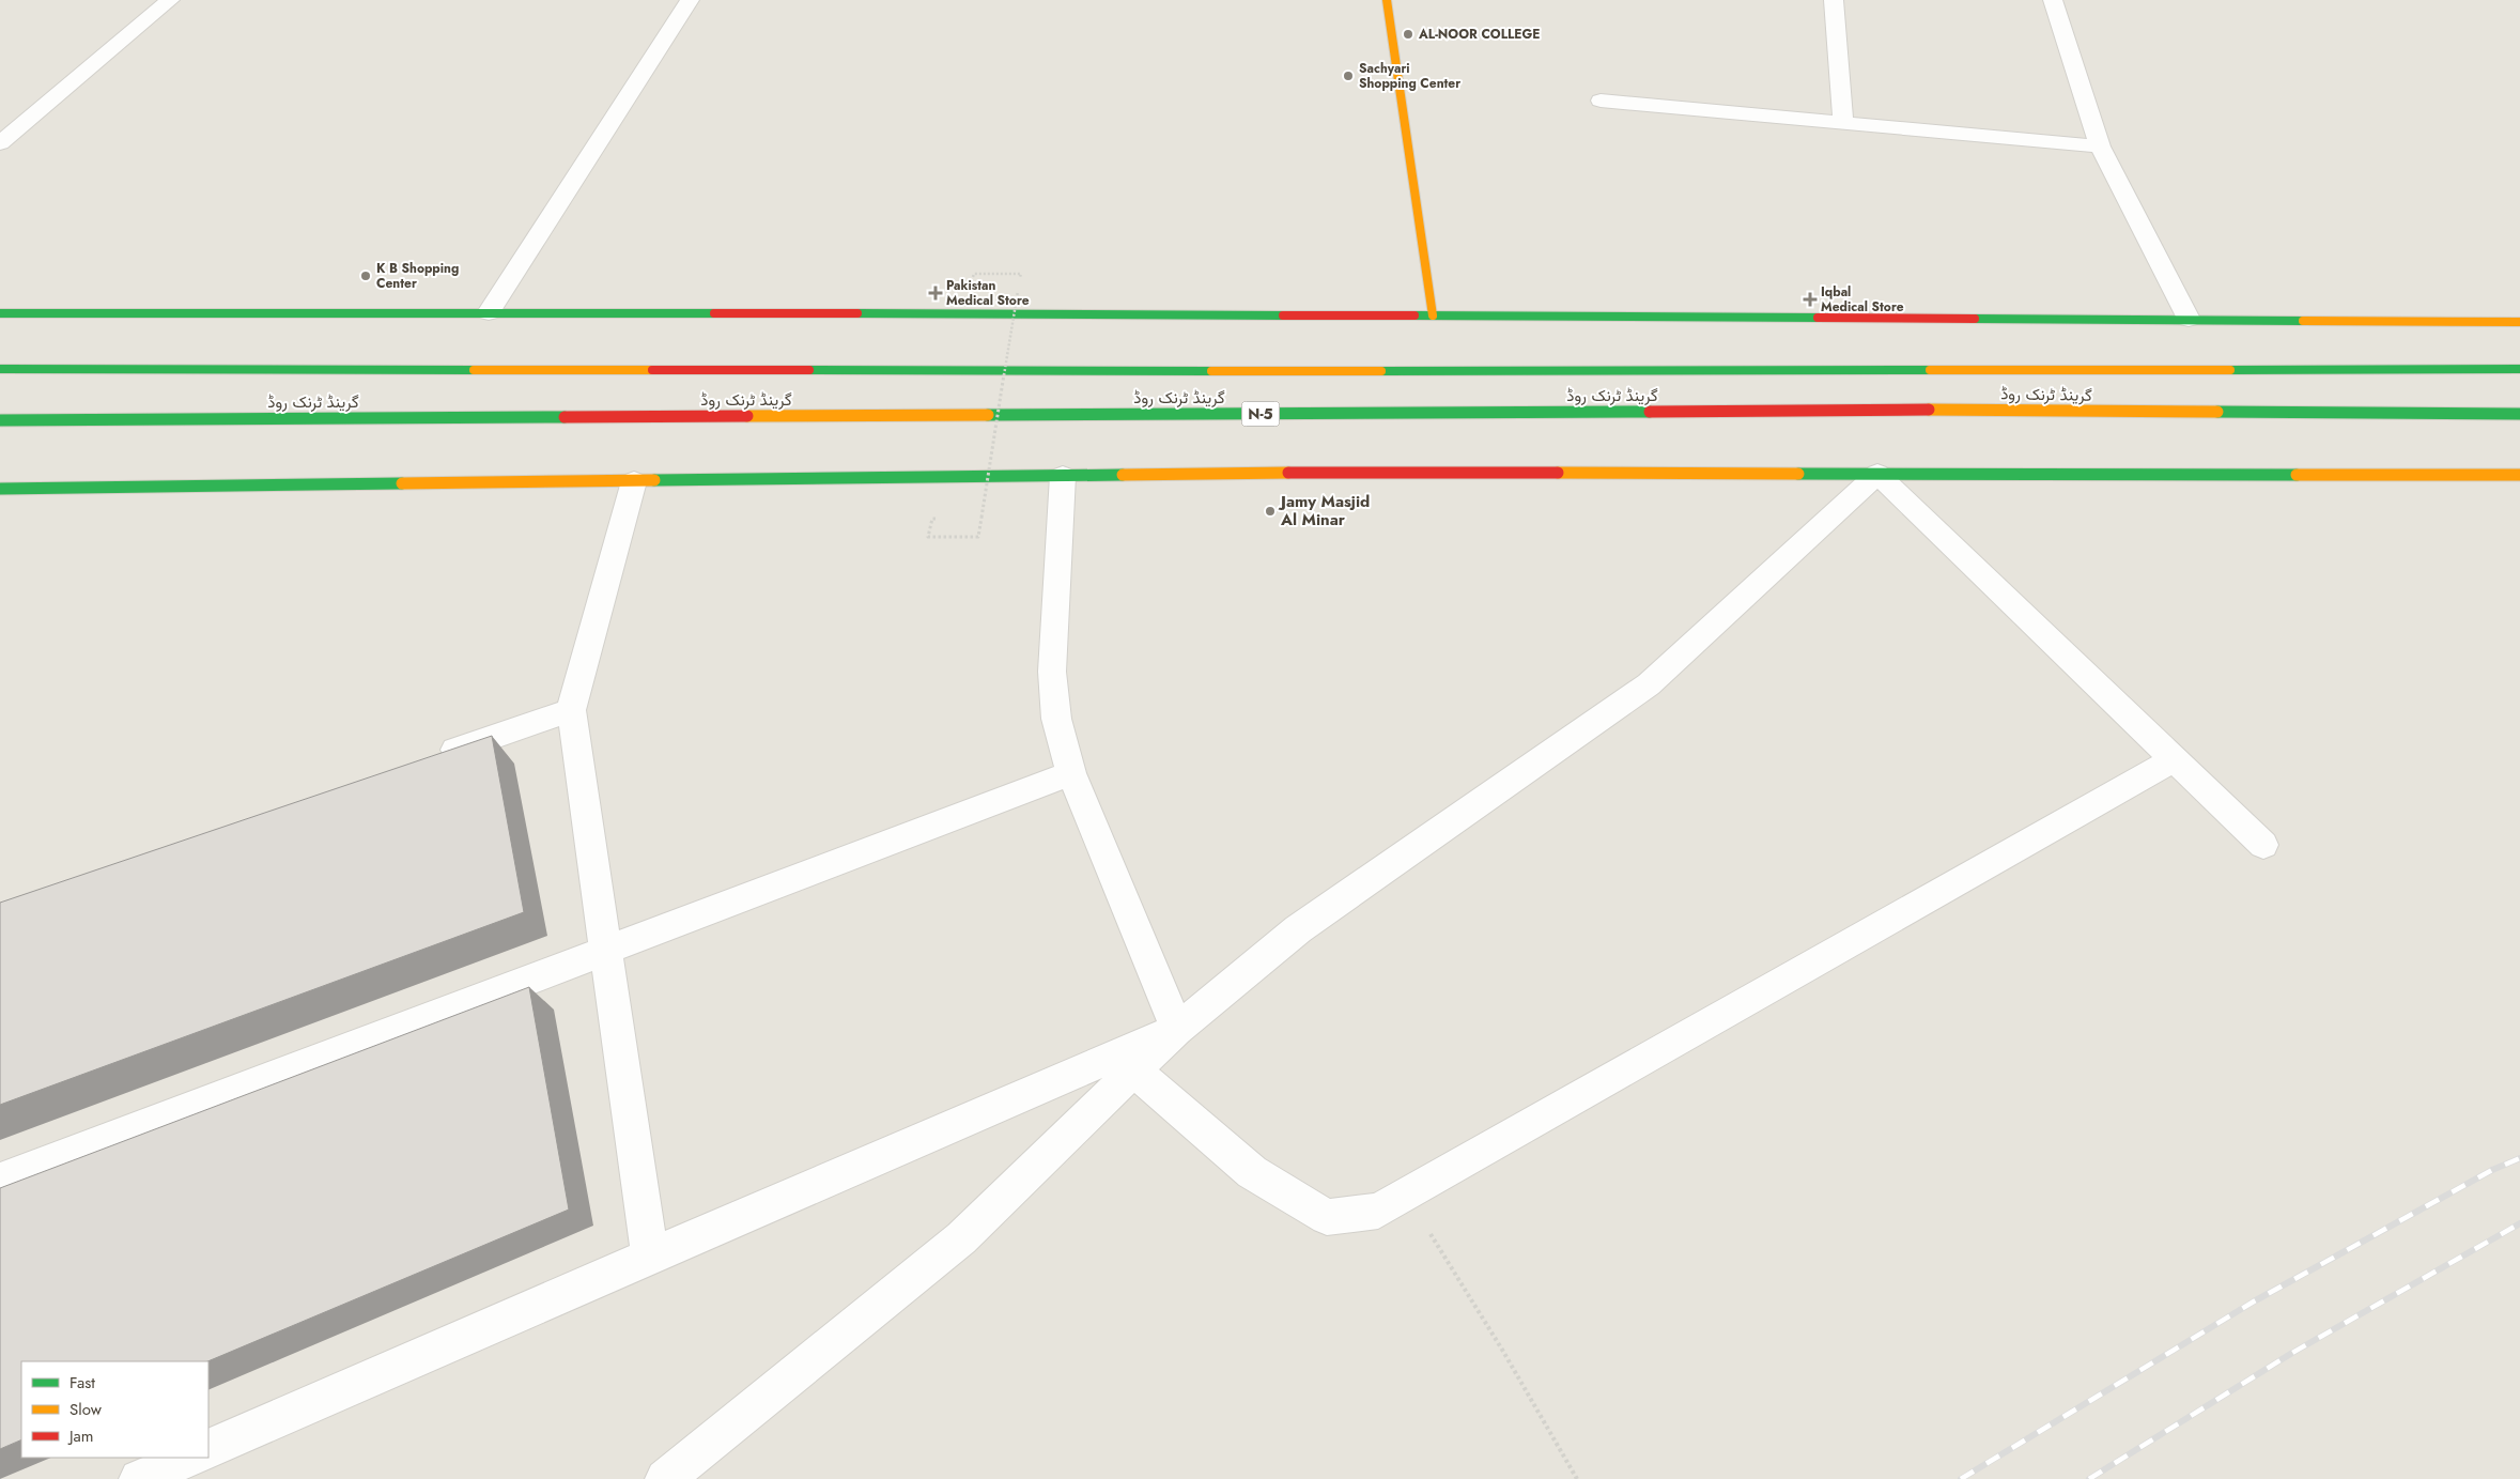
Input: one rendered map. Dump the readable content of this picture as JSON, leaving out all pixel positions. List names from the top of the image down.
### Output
{
  "streets": {
    "main road": ["گرینڈ ٹرنک روڈ", "N-5"]
  },
  "places": {
    "other": [
      "AL-NOOR COLLEGE",
      "Sachyari Shopping Center",
      "K B Shopping Center",
      "Jamy Masjid Al Minar"
    ],
    "health": ["Pakistan Medical Store", "Iqbal Medical Store"]
  },
  "legend": ["Fast", "Slow", "Jam"]
}
